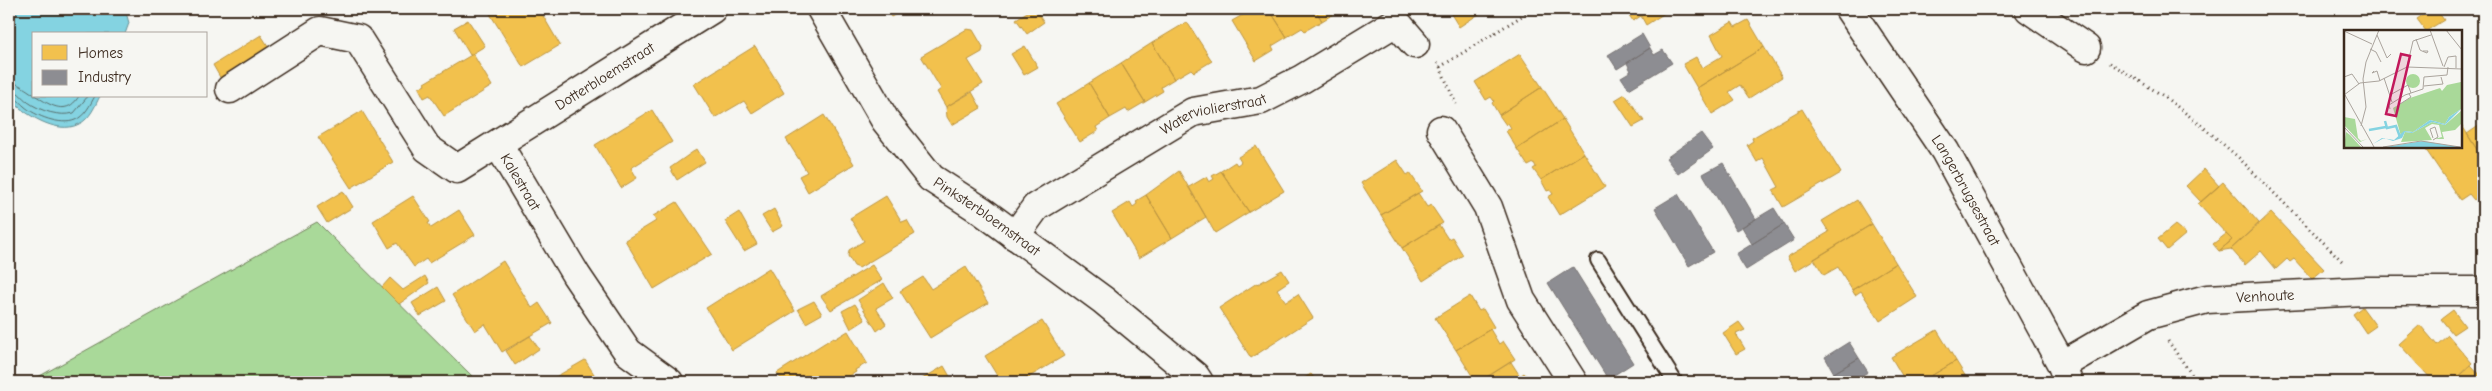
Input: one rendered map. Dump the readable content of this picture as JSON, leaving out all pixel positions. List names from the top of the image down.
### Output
{
  "streets": {
    "street": [
      "Dotterbloemstraat",
      "Waterviolierstraat",
      "Kalestraat",
      "Langerbrugsestraat",
      "Pinksterbloemstraat",
      "Venhoute"
    ]
  },
  "crossings": [
    ["Dotterbloemstraat", "Kalestraat"],
    ["Waterviolierstraat", "Pinksterbloemstraat"],
    ["Langerbrugsestraat", "Venhoute"]
  ],
  "legend": ["Homes", "Industry"]
}
